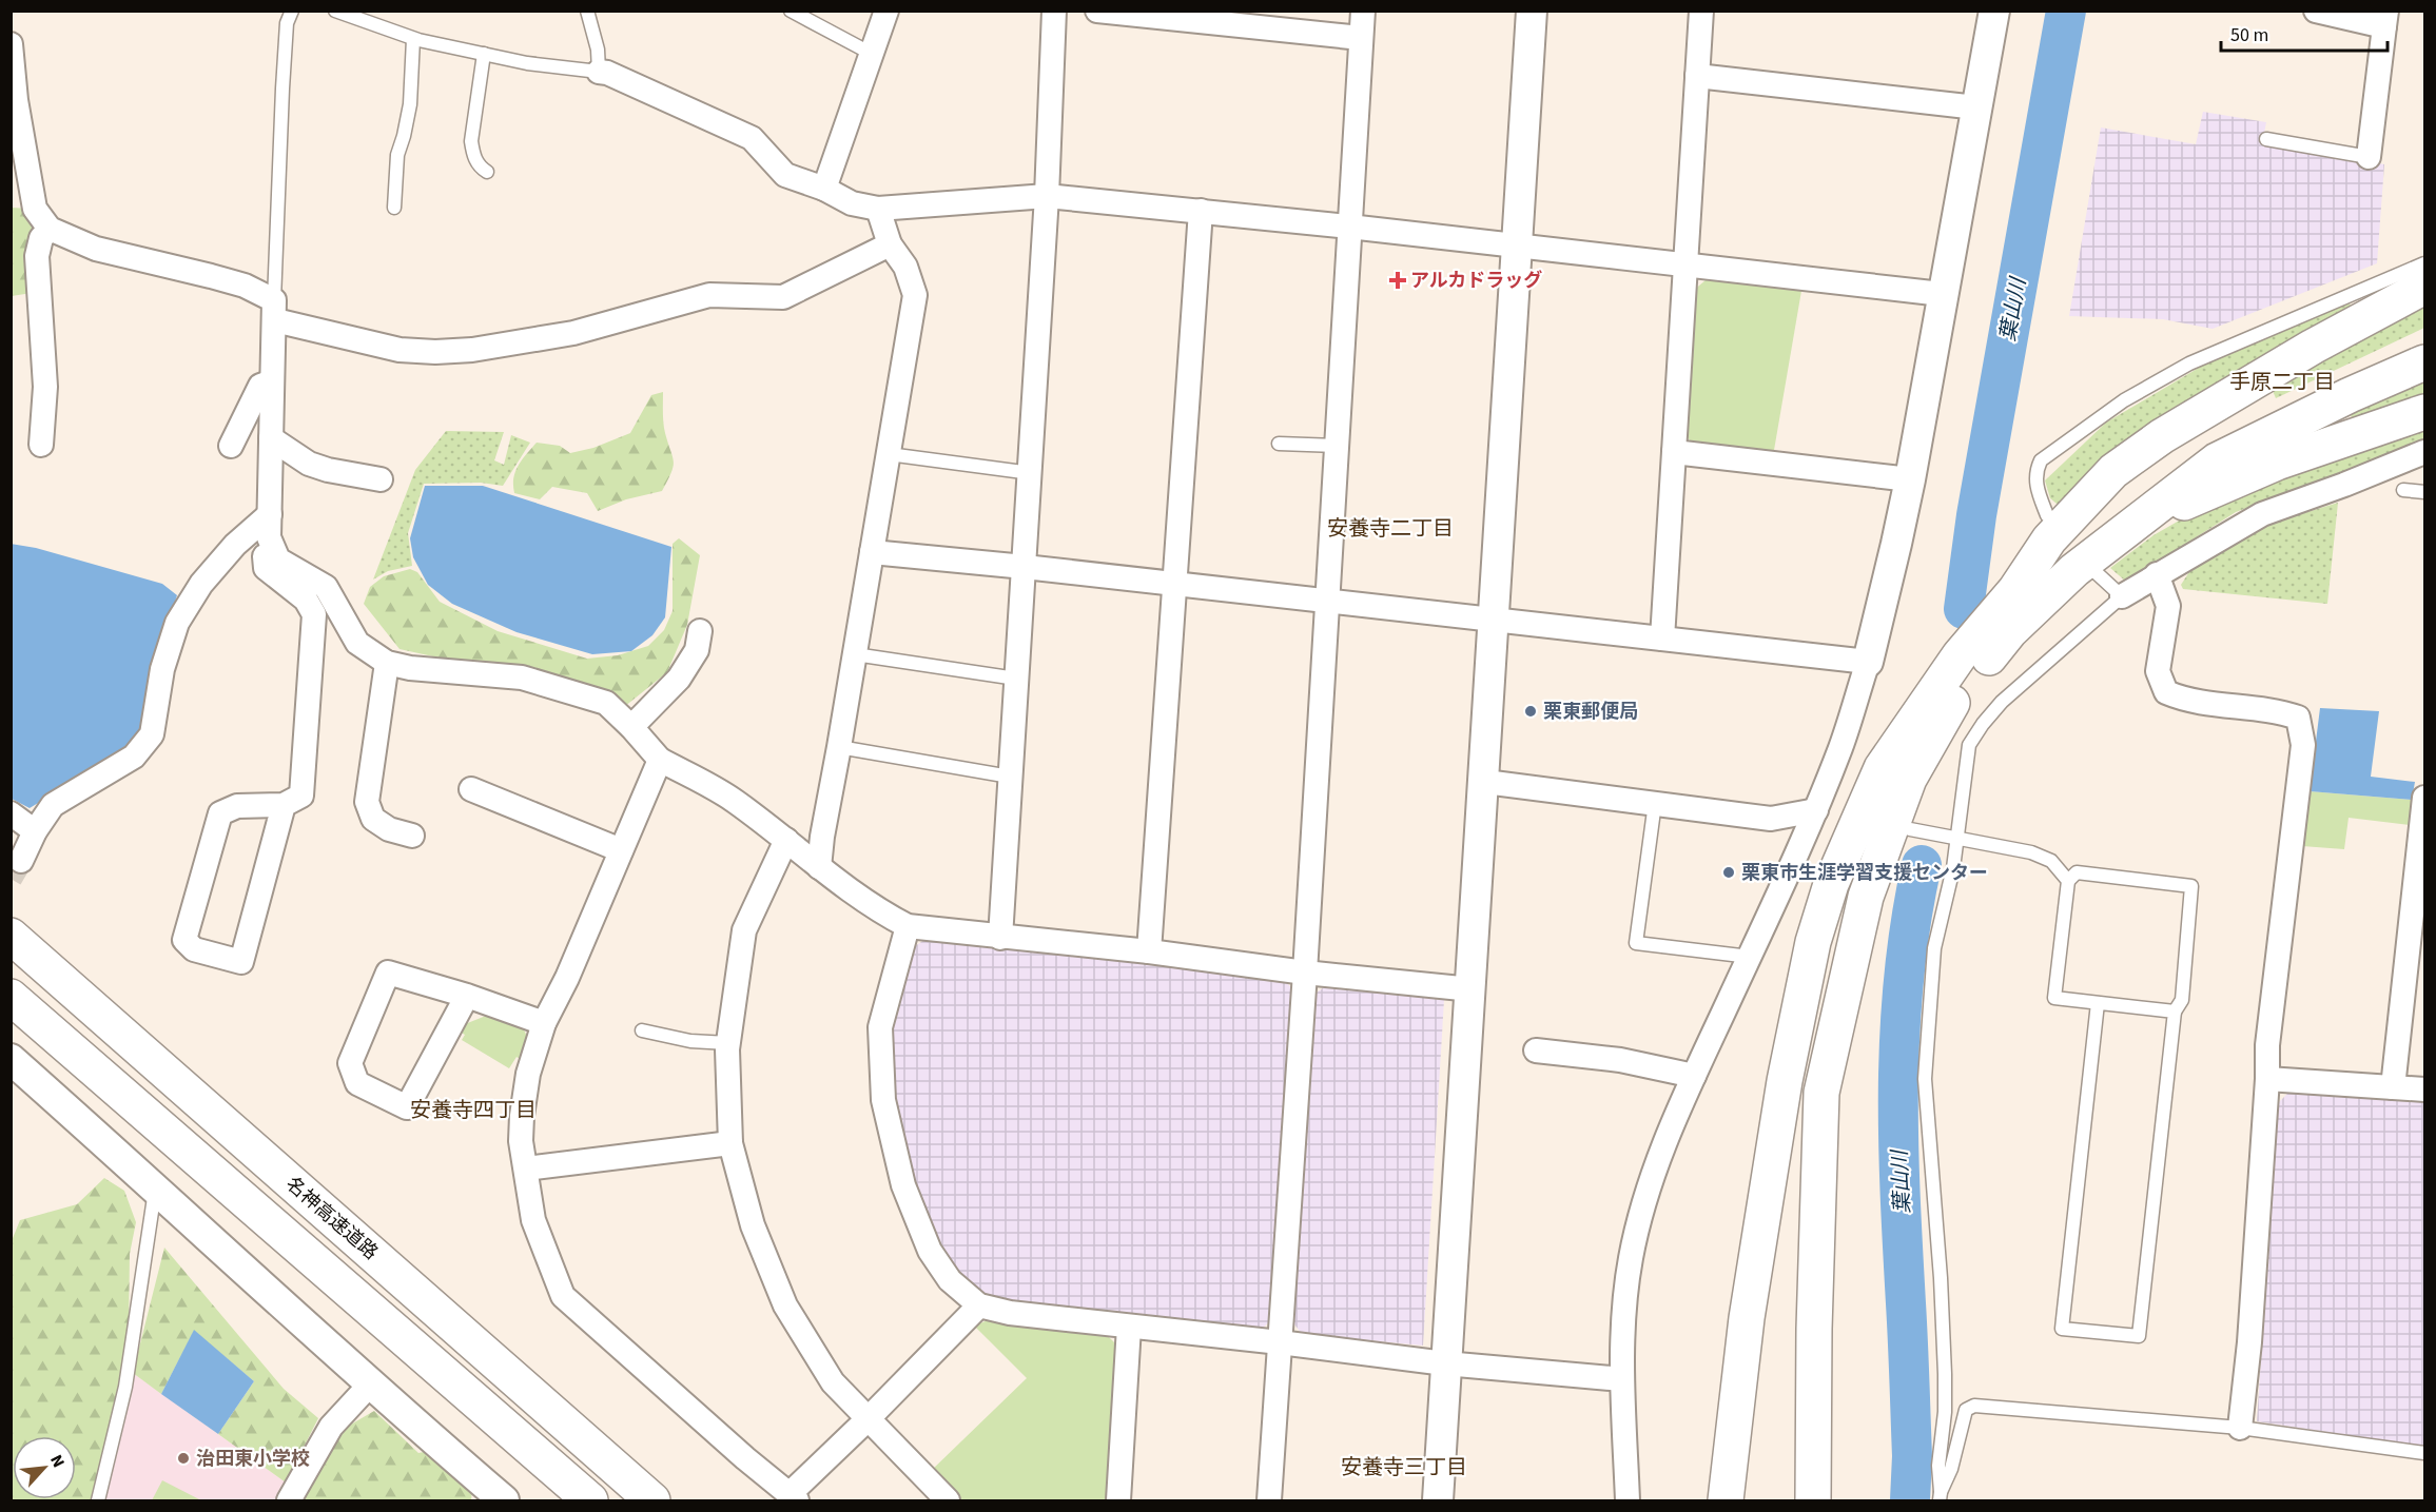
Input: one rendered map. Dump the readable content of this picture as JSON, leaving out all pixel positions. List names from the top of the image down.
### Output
{
  "streets": {
    "highway": ["名神高速道路"]
  },
  "districts": [
    "手原二丁目",
    "安養寺二丁目",
    "安養寺四丁目",
    "安養寺三丁目"
  ],
  "water": ["葉山川"],
  "places": {
    "health": ["アルカドラッグ"],
    "other": ["栗東郵便局", "栗東市生涯学習支援センター", "治田東小学校"]
  },
  "scale_bar": "50 m",
  "north": "top right"
}
